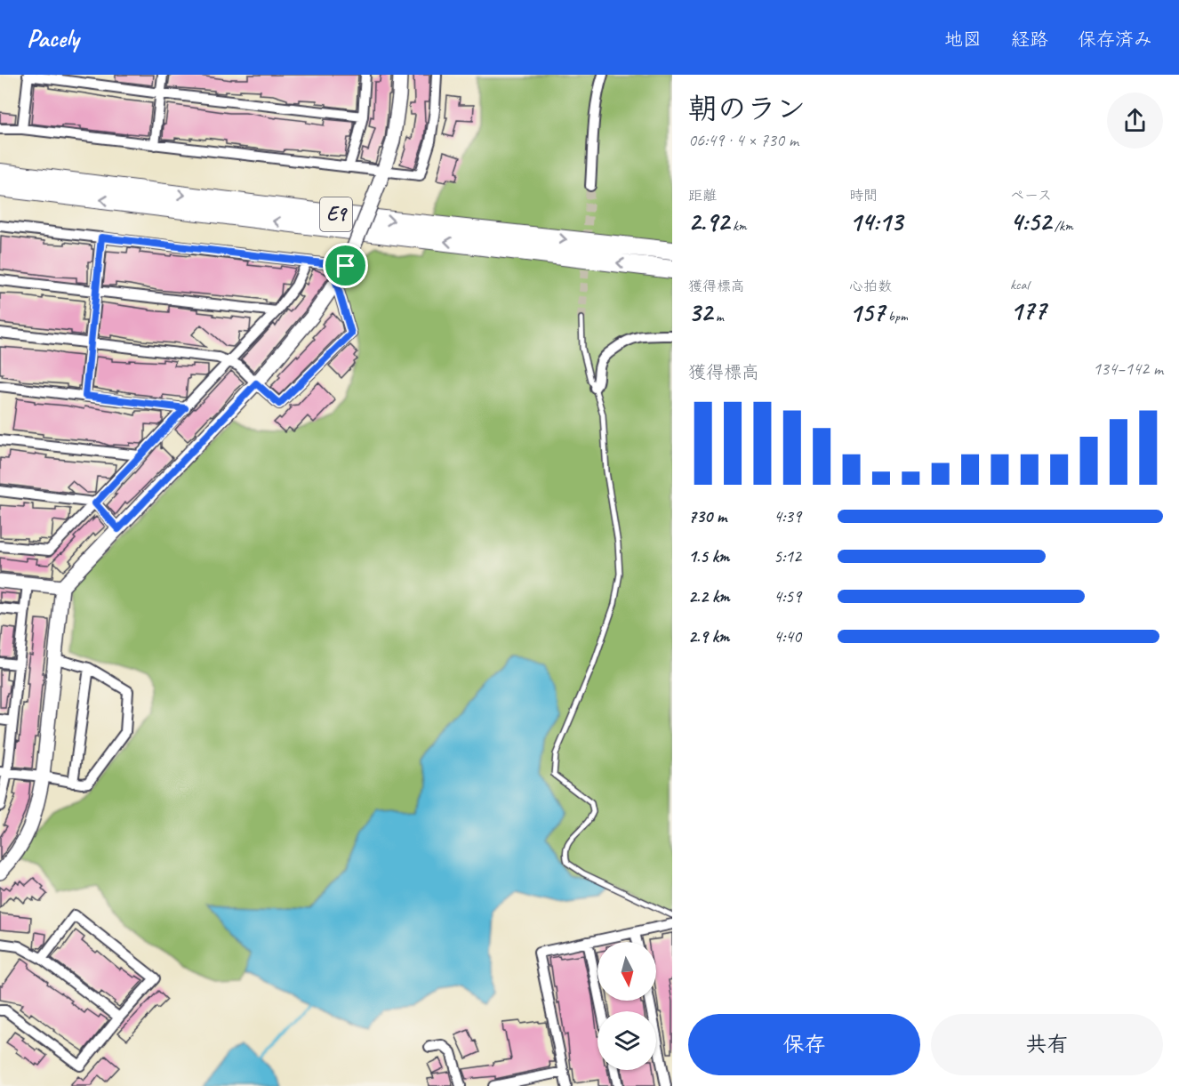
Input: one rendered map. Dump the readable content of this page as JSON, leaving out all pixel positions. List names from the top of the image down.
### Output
{
  "streets": {
    "highway": ["E9"]
  },
  "north": "bottom",
  "page": {
    "header": "Pacely",
    "nav": ["地図", "経路", "保存済み"],
    "heading": ["朝のラン", "06:49 · 4 × 730 m"],
    "stats": [
      ["距離", "2.92 km"],
      ["時間", "14:13"],
      ["ペース", "4:52 /km"],
      ["獲得標高", "32 m"],
      ["心拍数", "157 bpm"],
      ["kcal", "177"]
    ],
    "chart": ["獲得標高", "134–142 m"],
    "list": [
      {
        "name": "730 m",
        "note": "4:39"
      },
      {
        "name": "1.5 km",
        "note": "5:12"
      },
      {
        "name": "2.2 km",
        "note": "4:59"
      },
      {
        "name": "2.9 km",
        "note": "4:40"
      }
    ],
    "buttons": ["保存", "共有"]
  }
}
